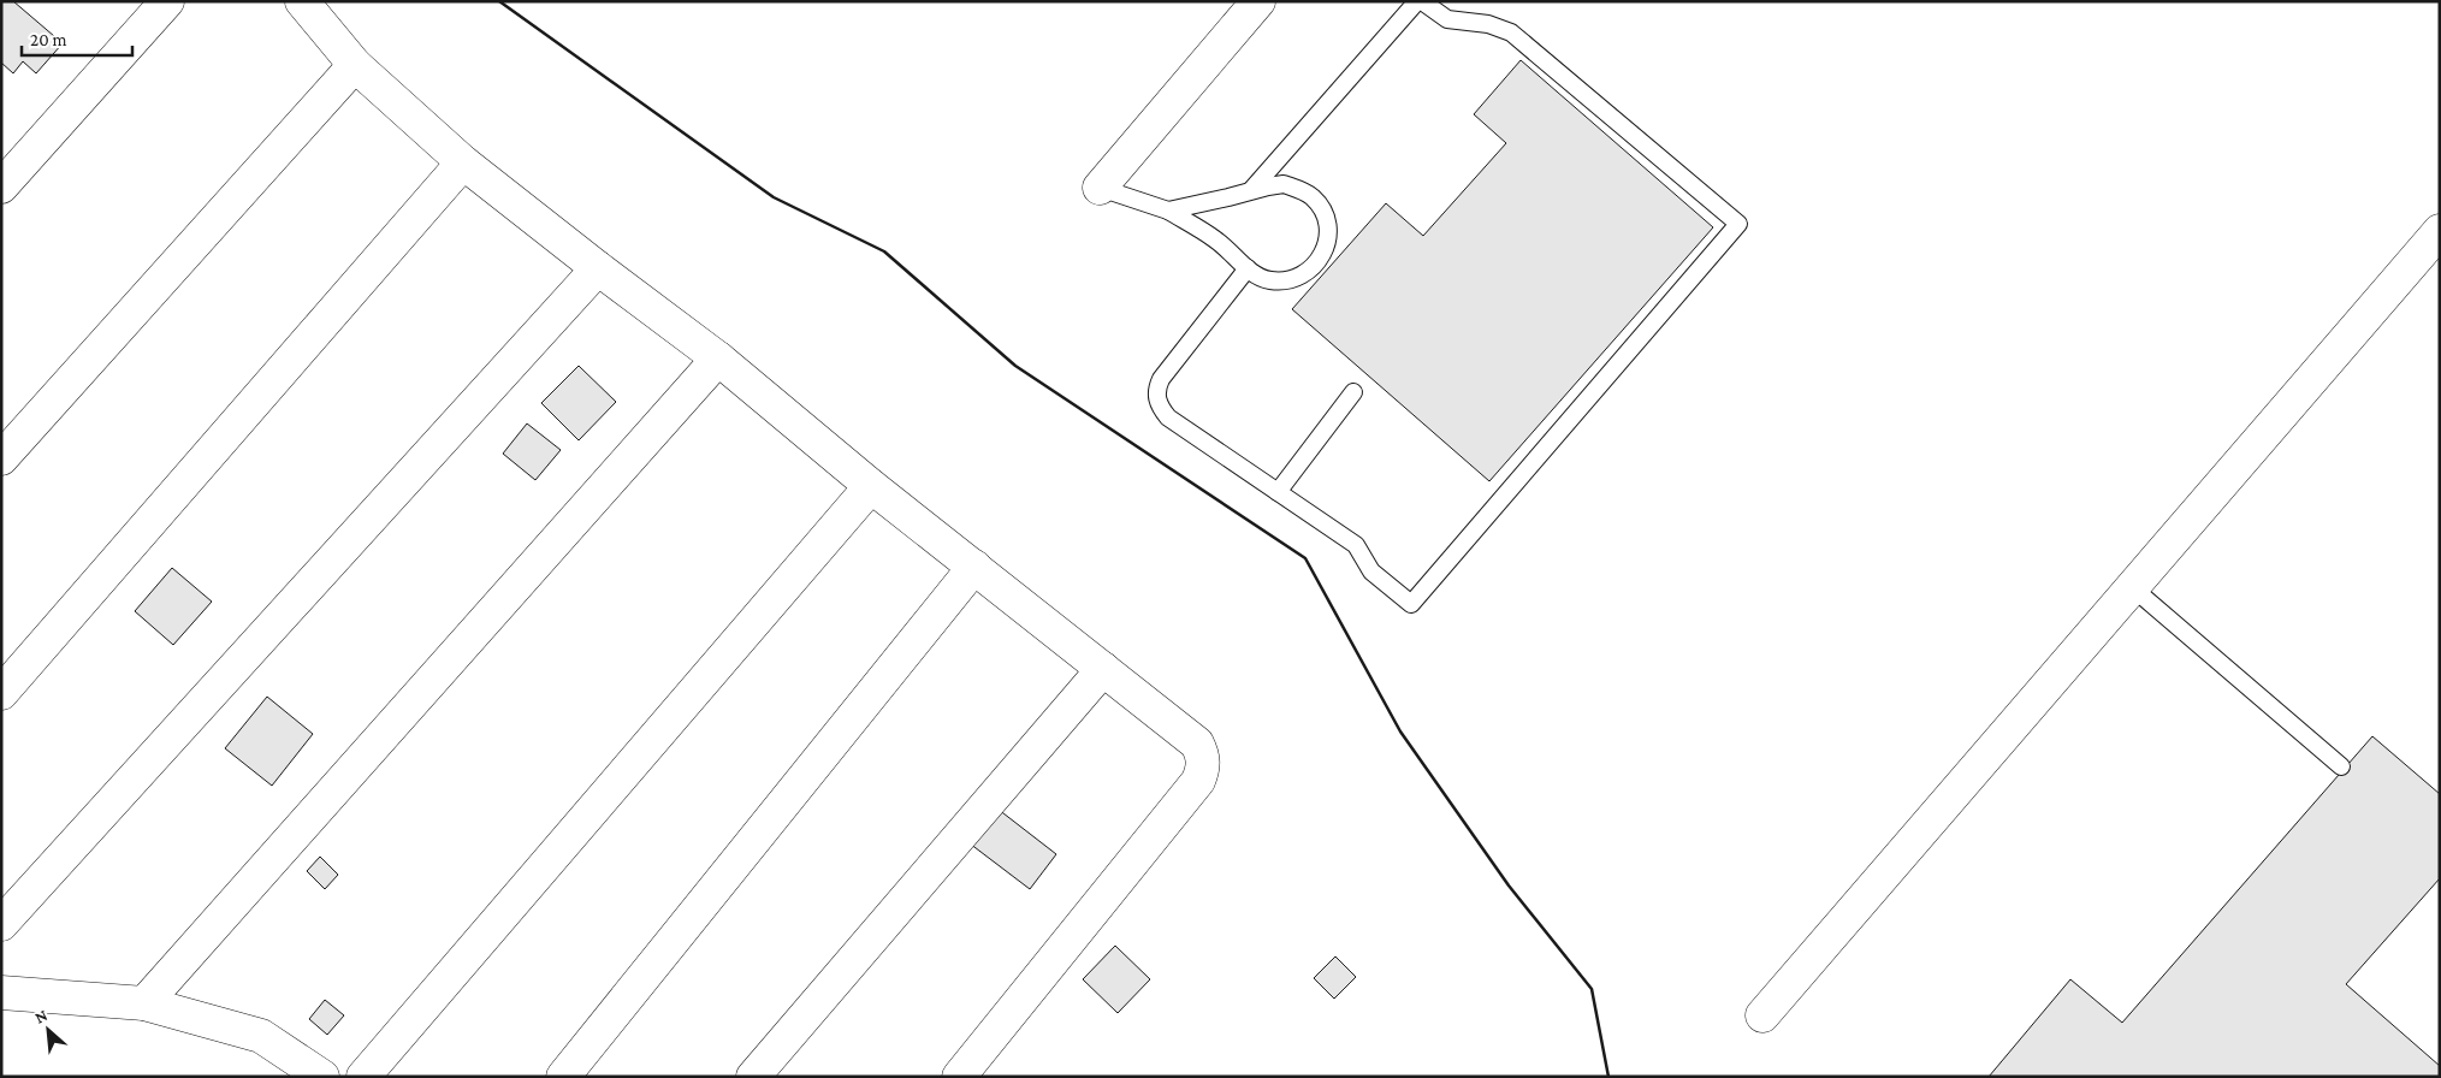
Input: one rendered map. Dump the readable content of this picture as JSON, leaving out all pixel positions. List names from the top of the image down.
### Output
{
  "scale_bar": "20 m",
  "north": "top left"
}
